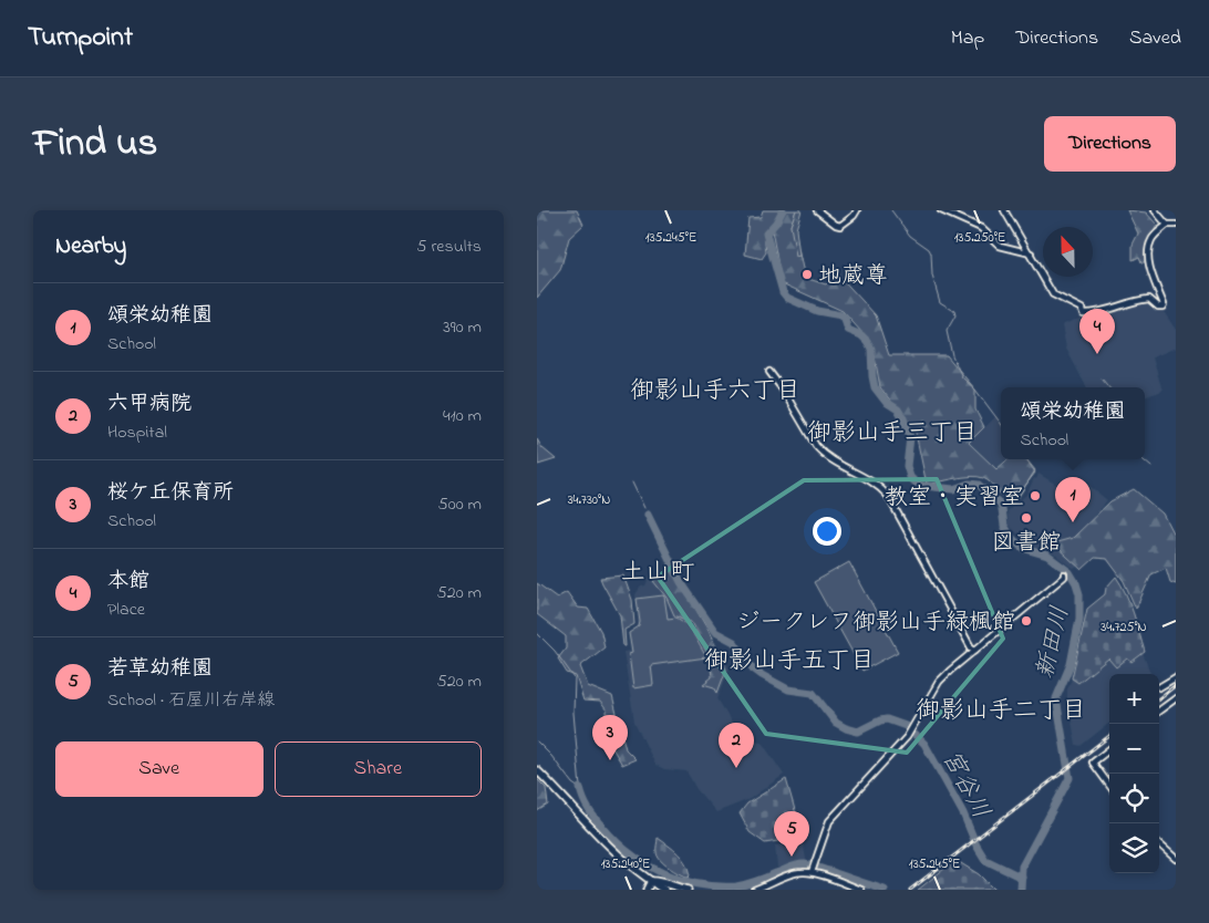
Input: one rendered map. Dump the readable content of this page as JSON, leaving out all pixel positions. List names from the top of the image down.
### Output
{
  "districts": [
    "御影山手六丁目",
    "御影山手三丁目",
    "土山町",
    "御影山手五丁目",
    "御影山手二丁目"
  ],
  "water": ["新田川", "宮谷川"],
  "places": [
    "地蔵尊",
    "教室・実習室",
    "図書館",
    "ジークレフ御影山手緑楓館"
  ],
  "north": "top",
  "page": {
    "header": "Turnpoint",
    "nav": ["Map", "Directions", "Saved"],
    "title": "Find us",
    "buttons": [
      "Directions",
      ["Save", "Share"]
    ],
    "heading": ["Nearby", "5 results"],
    "list": [
      {
        "mark": "1",
        "name": "頌栄幼稚園",
        "note": "School",
        "value": "390 m"
      },
      {
        "mark": "2",
        "name": "六甲病院",
        "note": "Hospital",
        "value": "410 m"
      },
      {
        "mark": "3",
        "name": "桜ケ丘保育所",
        "note": "School",
        "value": "500 m"
      },
      {
        "mark": "4",
        "name": "本館",
        "note": "Place",
        "value": "520 m"
      },
      {
        "mark": "5",
        "name": "若草幼稚園",
        "note": "School · 石屋川右岸線",
        "value": "520 m"
      }
    ],
    "pins": [
      "4",
      "1",
      "3",
      "2",
      "5"
    ],
    "popup": ["頌栄幼稚園", "School"],
    "map_buttons": ["+", "−"]
  },
  "coordinates": [
    "135.245°E",
    "135.250°E",
    "34.730°N",
    "34.725°N",
    "135.240°E"
  ]
}
